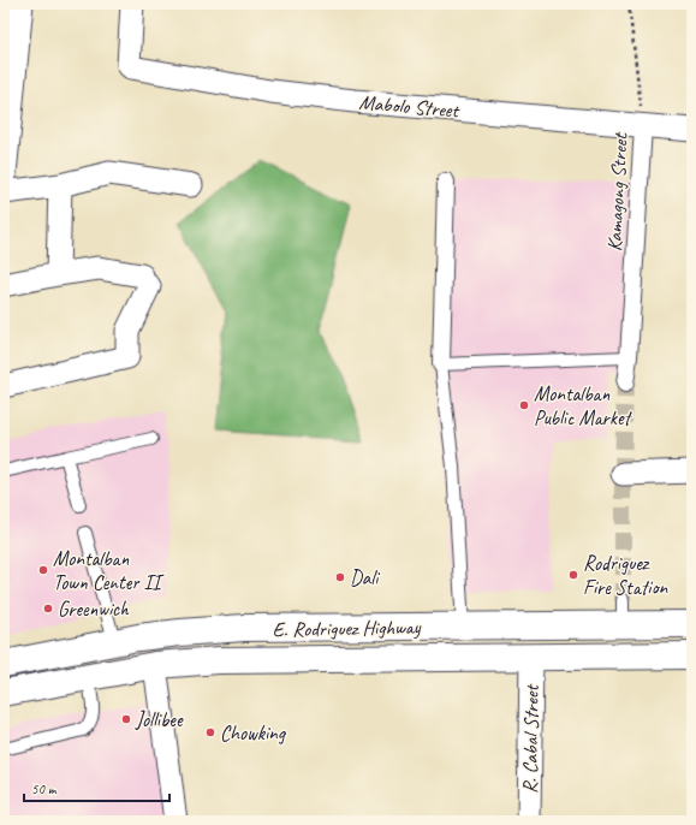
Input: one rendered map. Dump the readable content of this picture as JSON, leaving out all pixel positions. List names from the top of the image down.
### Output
{
  "streets": {
    "main road": ["E. Rodriguez Highway"],
    "street": ["Mabolo Street", "Kamagong Street", "R. Cabal Street"]
  },
  "crossings": [
    ["Mabolo Street", "Kamagong Street"],
    ["E. Rodriguez Highway", "R. Cabal Street"]
  ],
  "places": [
    "Montalban Public Market",
    "Montalban Town Center II",
    "Rodriguez Fire Station",
    "Dali",
    "Greenwich",
    "Jollibee",
    "Chowking"
  ],
  "scale_bar": "50 m"
}
